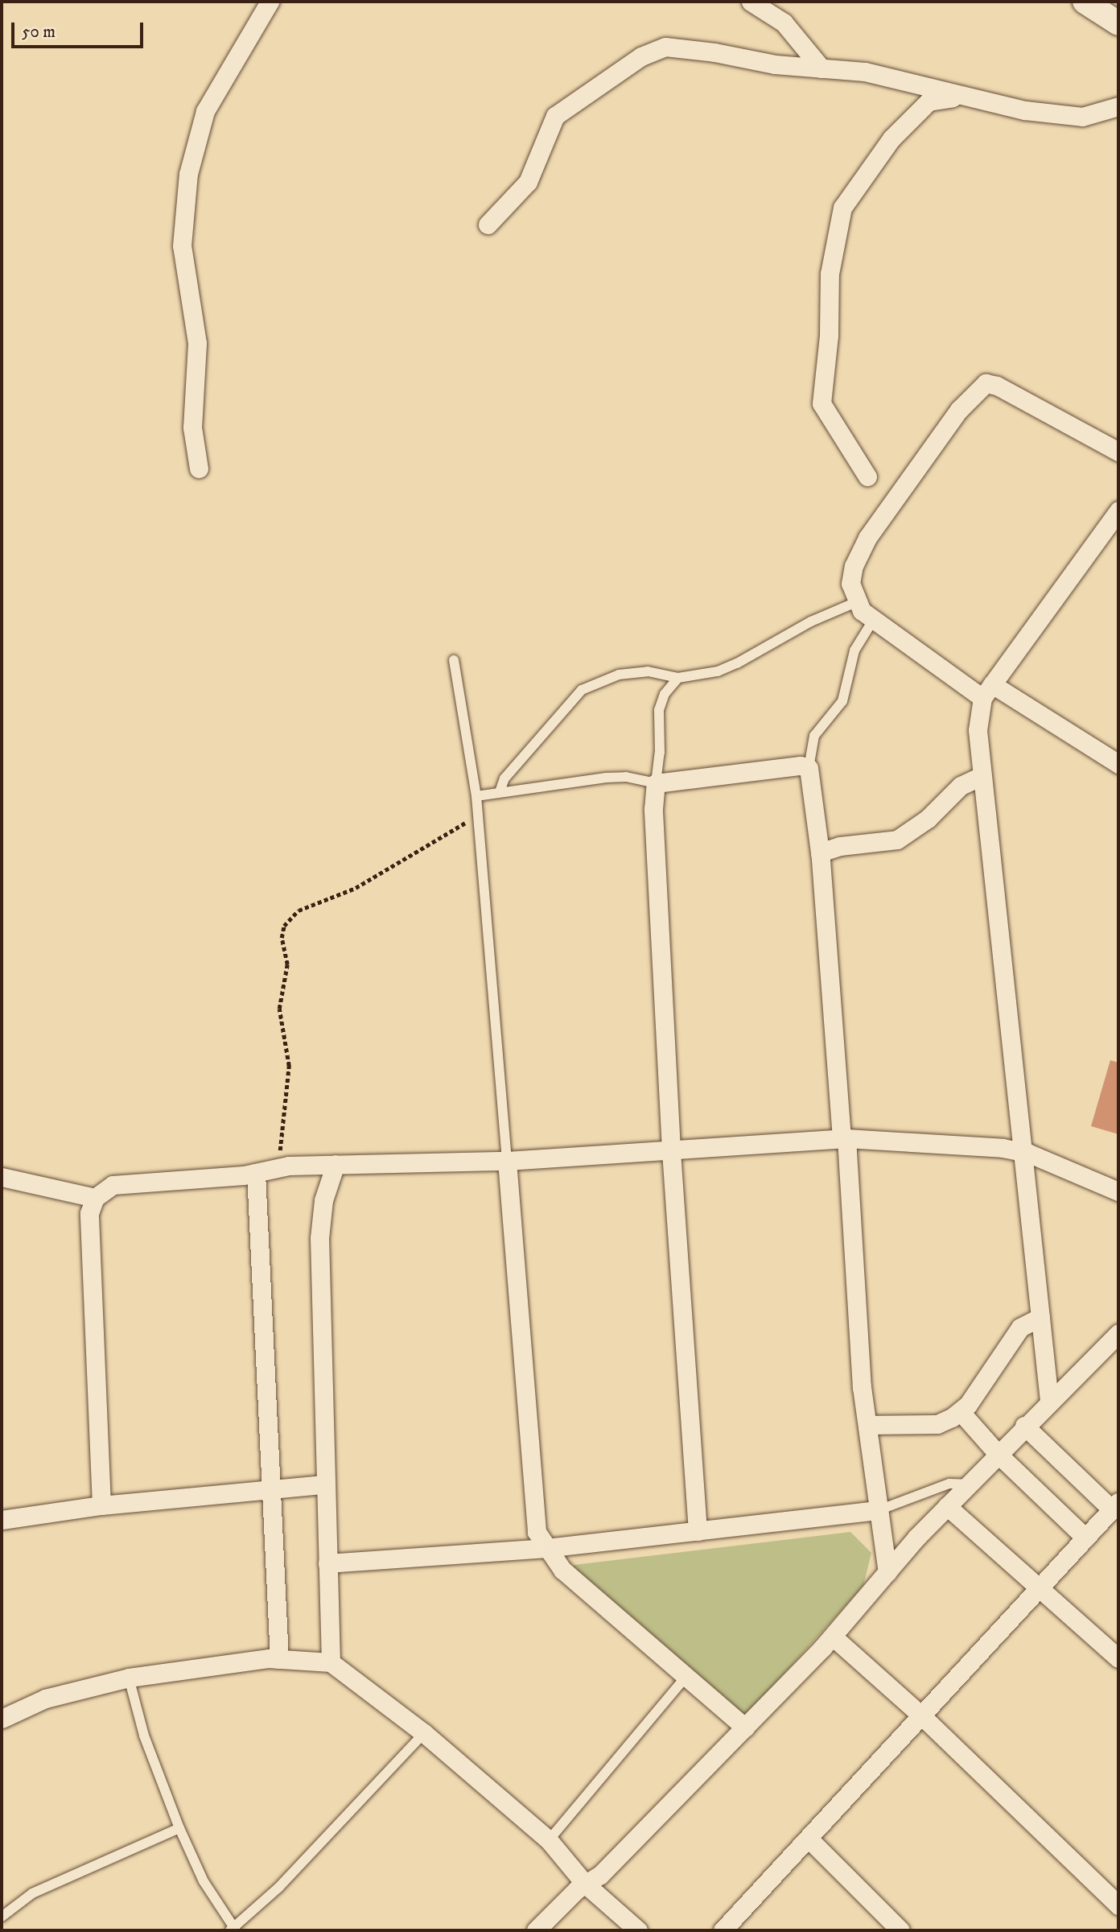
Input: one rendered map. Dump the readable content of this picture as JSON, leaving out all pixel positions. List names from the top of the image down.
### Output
{
  "scale_bar": "50 m"
}
